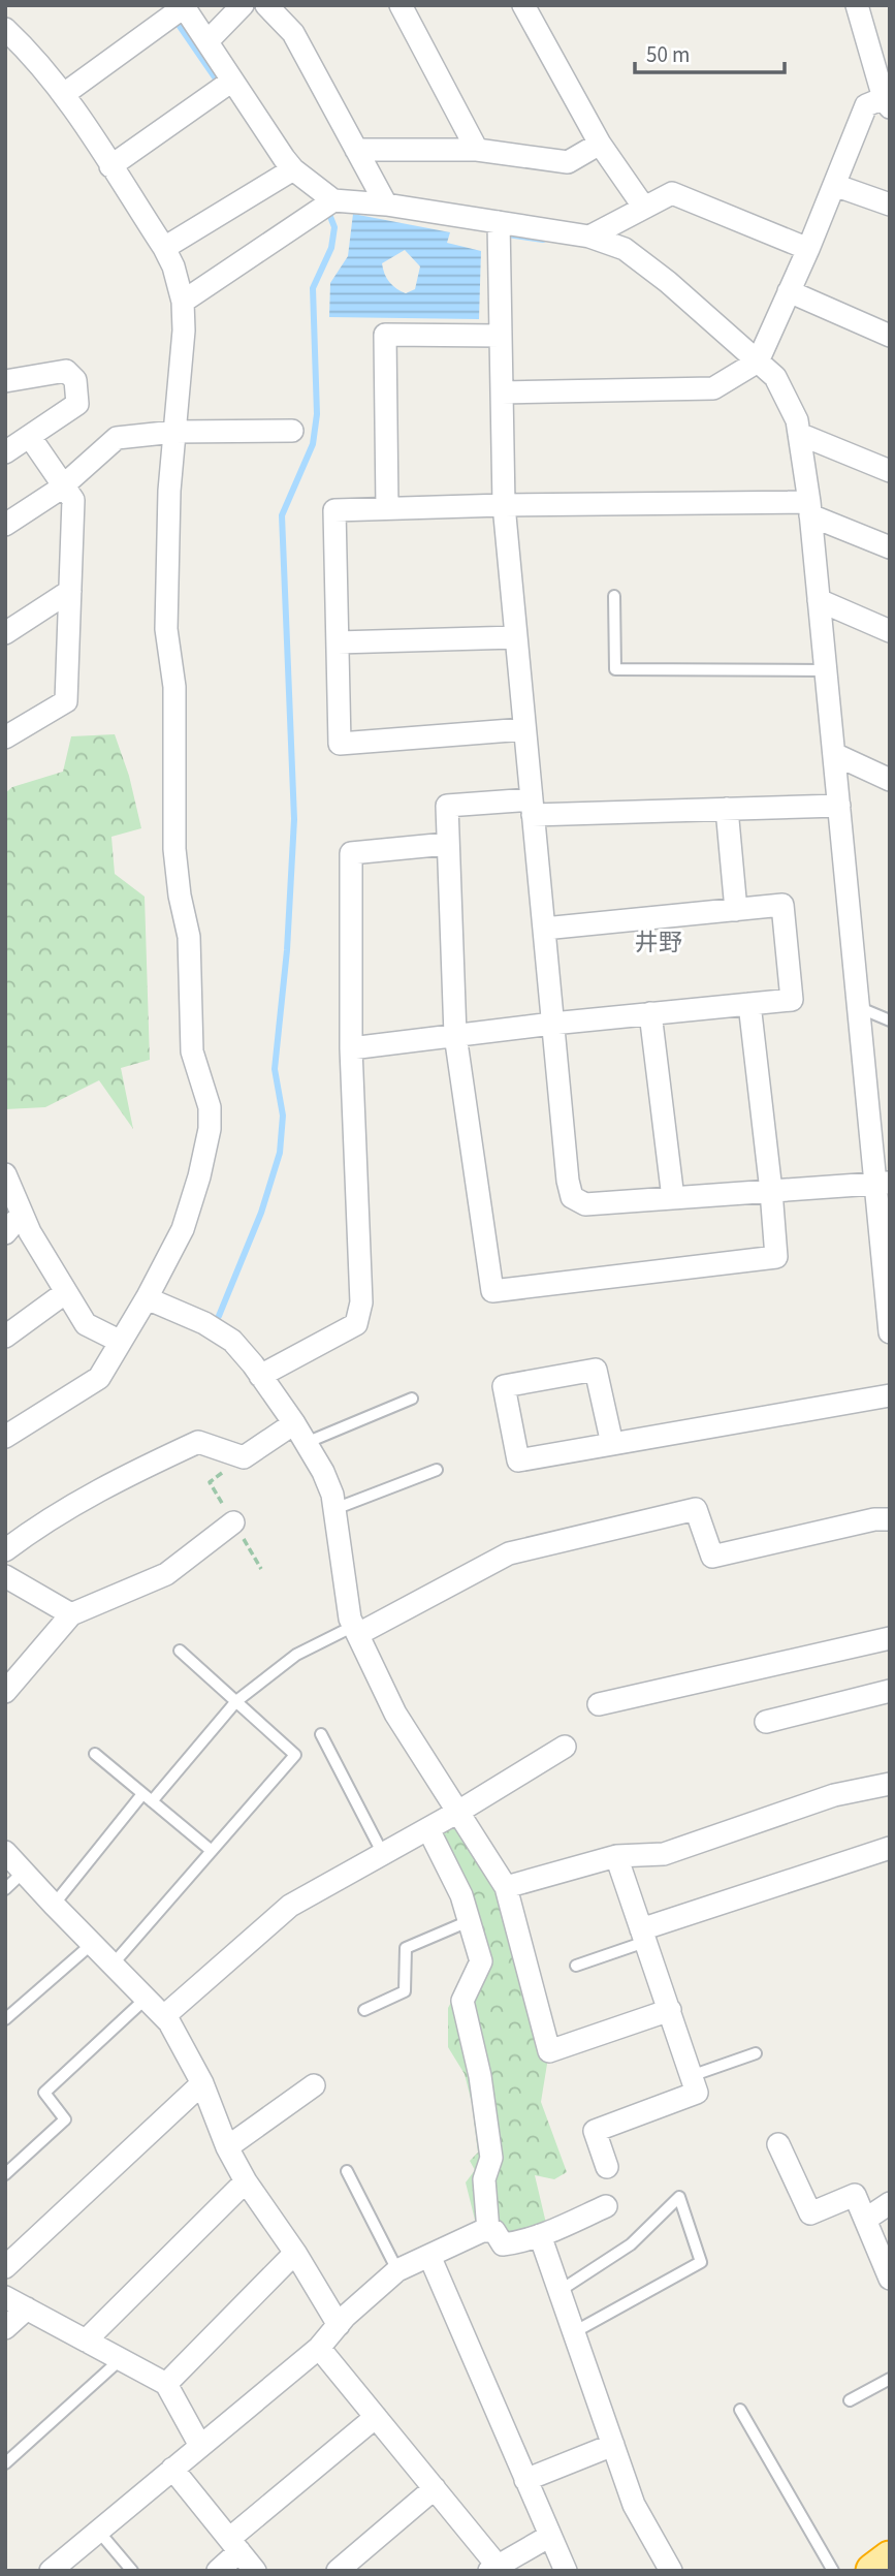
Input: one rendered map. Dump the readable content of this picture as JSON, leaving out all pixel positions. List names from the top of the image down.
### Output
{
  "districts": ["井野"],
  "scale_bar": "50 m"
}
